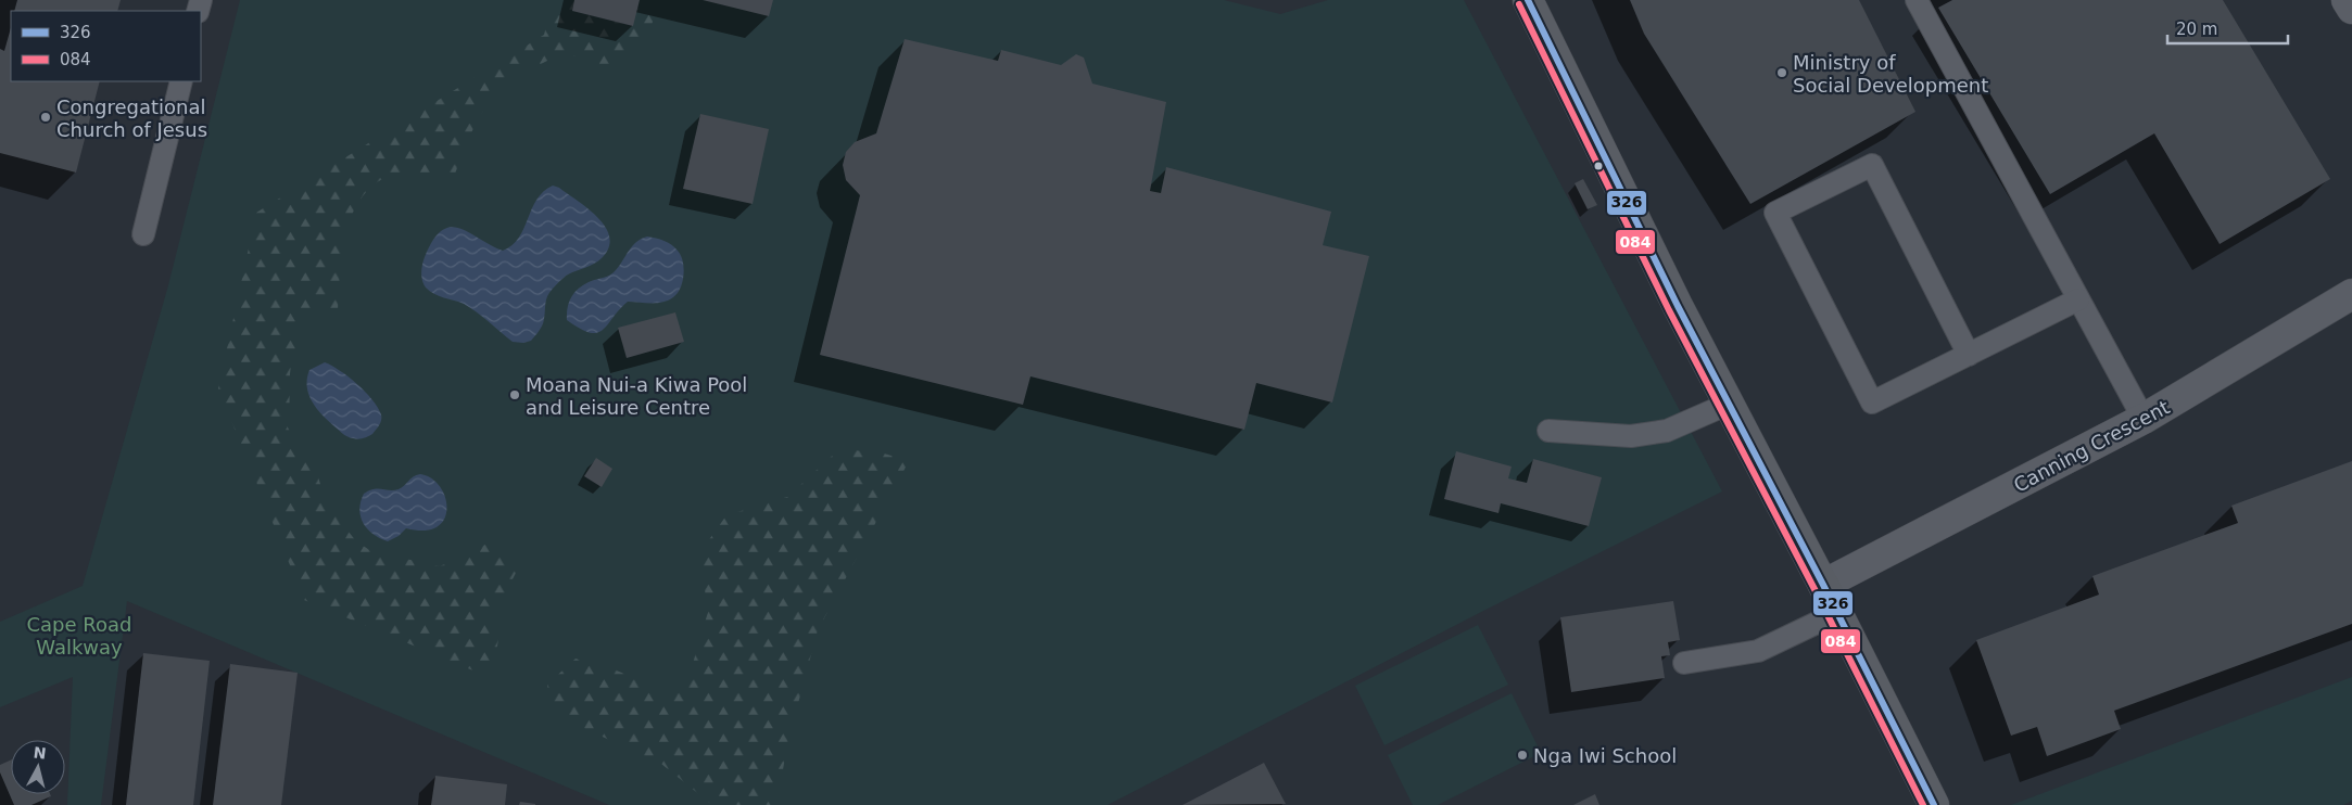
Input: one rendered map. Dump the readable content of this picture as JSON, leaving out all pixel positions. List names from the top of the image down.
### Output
{
  "streets": {
    "street": ["Canning Crescent"]
  },
  "parks": ["Cape Road Walkway"],
  "places": [
    "Ministry of Social Development",
    "Congregational Church of Jesus",
    "Moana Nui-a Kiwa Pool and Leisure Centre",
    "Nga Iwi School"
  ],
  "lines": ["transit line 326", "transit line 084"],
  "legend": ["326", "084"],
  "scale_bar": "20 m",
  "north": "top"
}
